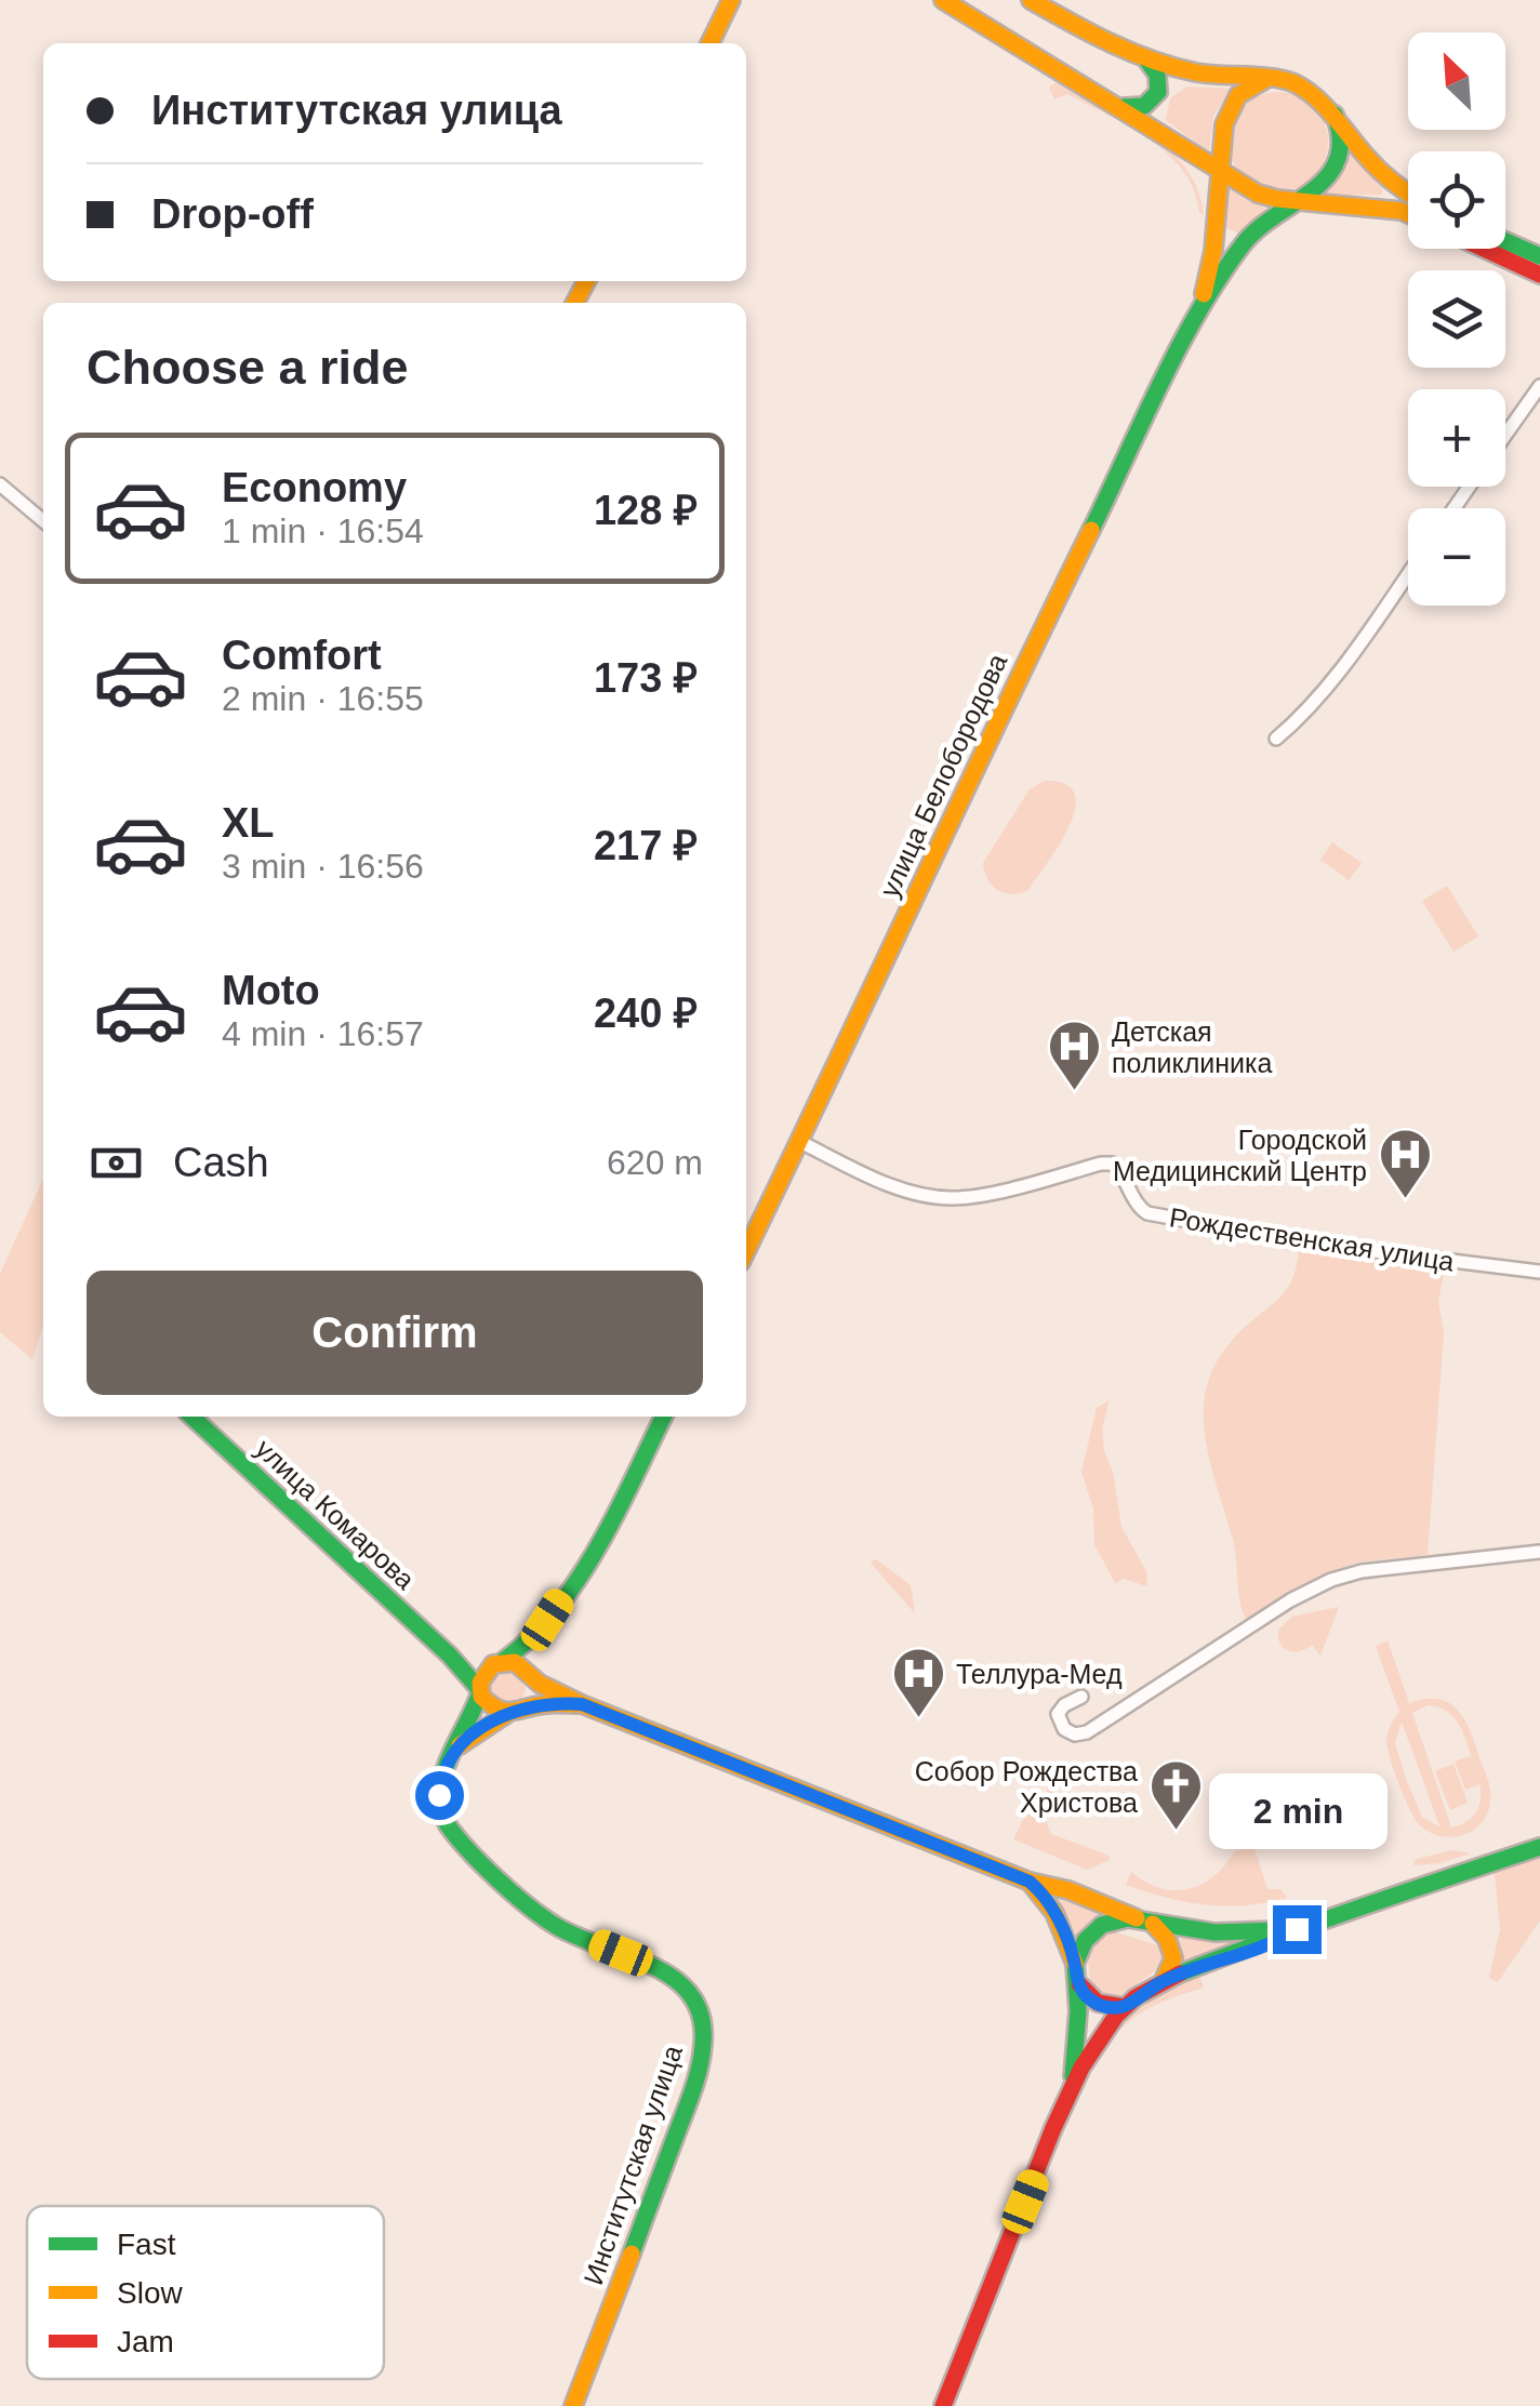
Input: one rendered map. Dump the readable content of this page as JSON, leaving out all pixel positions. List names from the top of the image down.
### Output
{
  "streets": {
    "street": [
      "улица Белобородова",
      "Рождественская улица",
      "улица Комарова",
      "Институтская улица"
    ]
  },
  "crossings": [
    ["улица Белобородова", "Рождественская улица"],
    ["улица Комарова", "Институтская улица"]
  ],
  "places": {
    "hospital": ["Детская поликлиника", "Городской Медицинский Центр", "Теллура-Мед"],
    "church": ["Собор Рождества Христова"]
  },
  "legend": ["Fast", "Slow", "Jam"],
  "north": "top left",
  "page": {
    "map_buttons": ["+", "−"],
    "banner": ["Институтская улица", "Drop-off"],
    "heading": "Choose a ride",
    "list": [
      {
        "name": "Economy",
        "note": "1 min · 16:54",
        "value": "128 ₽"
      },
      {
        "name": "Comfort",
        "note": "2 min · 16:55",
        "value": "173 ₽"
      },
      {
        "name": "XL",
        "note": "3 min · 16:56",
        "value": "217 ₽"
      },
      {
        "name": "Moto",
        "note": "4 min · 16:57",
        "value": "240 ₽"
      }
    ],
    "pay": ["Cash", "620 m"],
    "buttons": "Confirm",
    "bubble": "2 min"
  }
}
